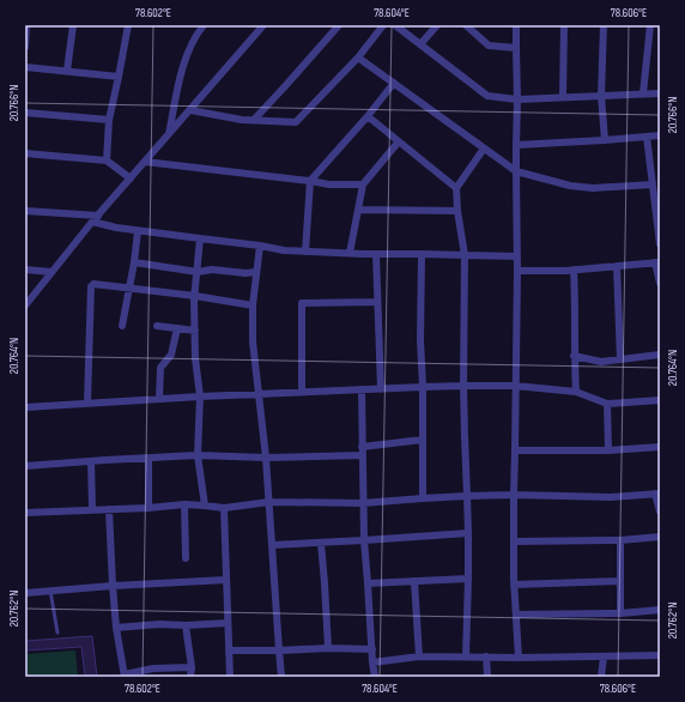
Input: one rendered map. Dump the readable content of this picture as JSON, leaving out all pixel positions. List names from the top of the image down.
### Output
{
  "coordinates": [
    "78.602°E",
    "78.604°E",
    "78.606°E",
    "20.766°N",
    "20.764°N",
    "20.762°N"
  ]
}
